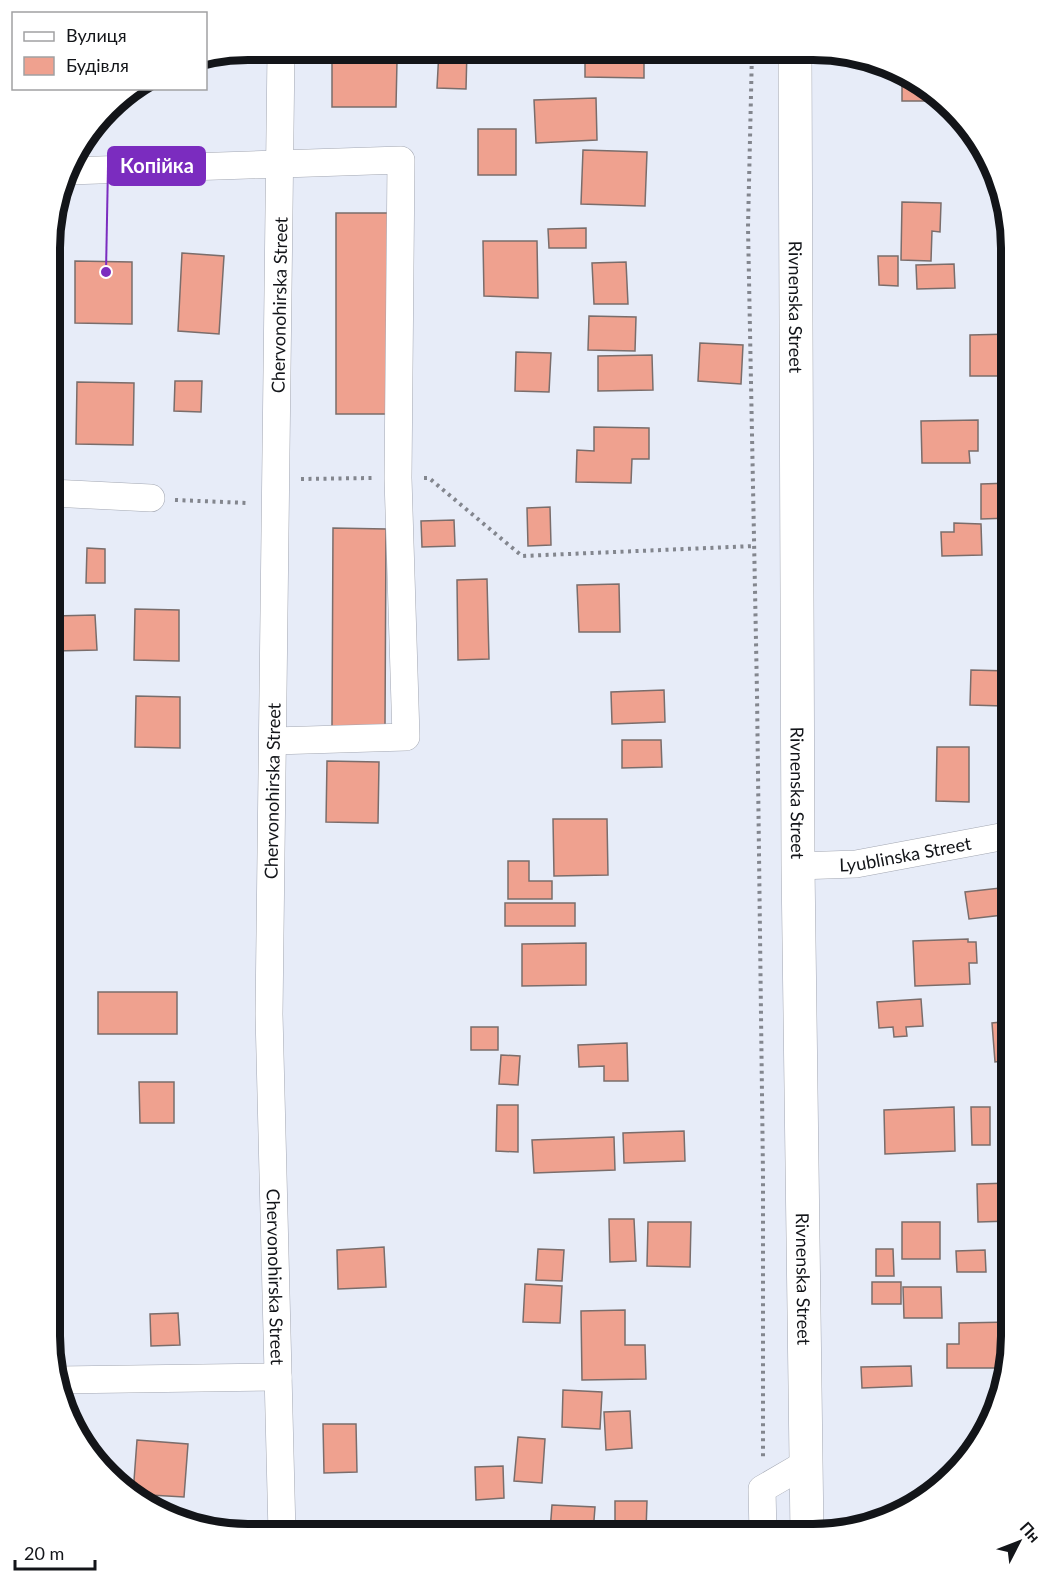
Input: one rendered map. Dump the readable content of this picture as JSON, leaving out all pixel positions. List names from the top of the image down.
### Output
{
  "streets": {
    "main road": ["Rivnenska Street"],
    "street": ["Chervonohirska Street", "Lyublinska Street"]
  },
  "crossings": [
    ["Rivnenska Street", "Lyublinska Street"]
  ],
  "places": ["Копійка"],
  "legend": ["Вулиця", "Будівля"],
  "scale_bar": "20 m",
  "north": "top right"
}
